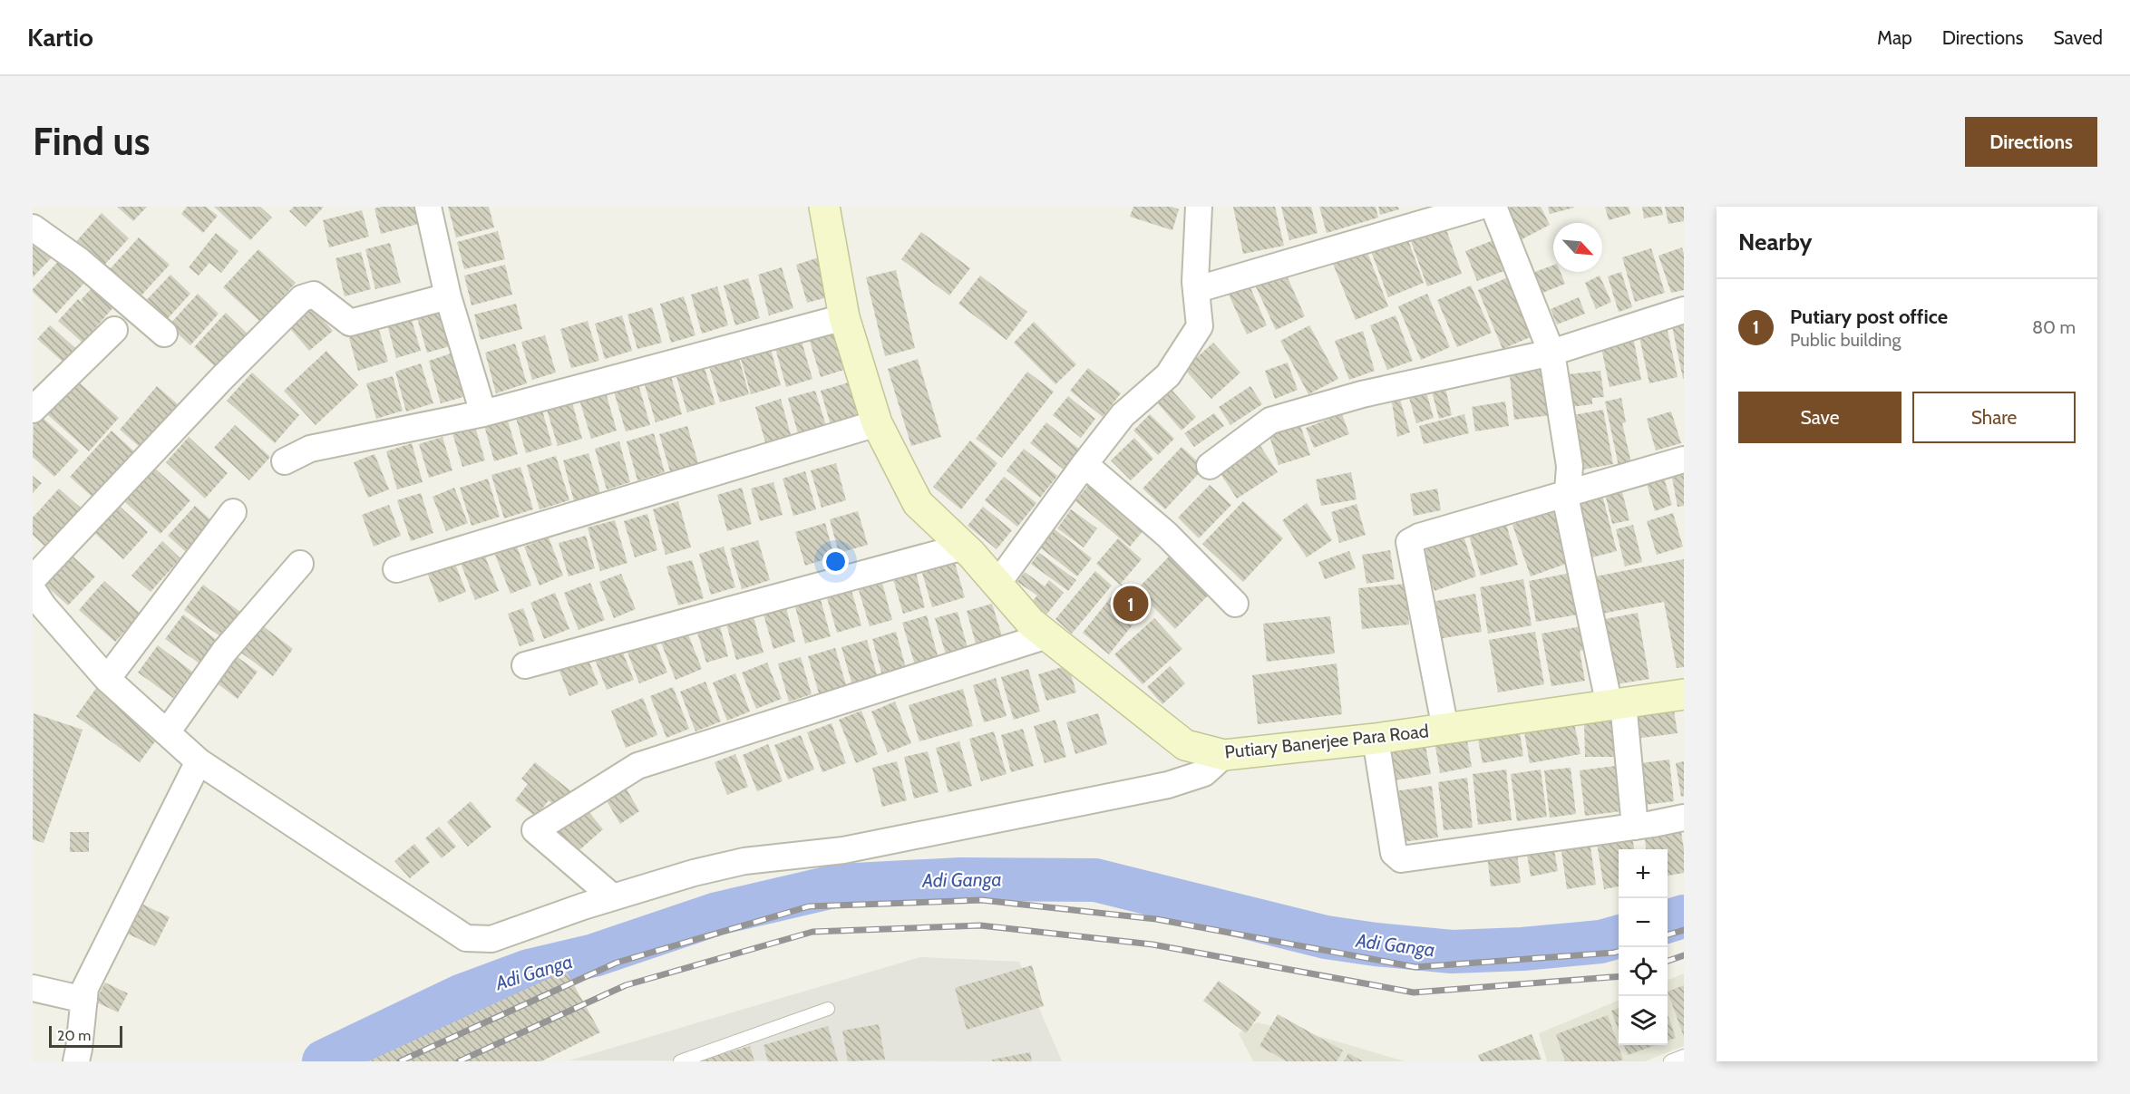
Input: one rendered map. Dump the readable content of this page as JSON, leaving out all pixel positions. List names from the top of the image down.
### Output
{
  "streets": {
    "street": ["Putiary Banerjee Para Road"]
  },
  "water": ["Adi Ganga"],
  "scale_bar": "20 m",
  "north": "bottom right",
  "page": {
    "header": "Kartio",
    "nav": ["Map", "Directions", "Saved"],
    "buttons": [
      "Directions",
      ["Save", "Share"]
    ],
    "title": "Find us",
    "heading": "Nearby",
    "list": [
      {
        "mark": "1",
        "name": "Putiary post office",
        "note": "Public building",
        "value": "80 m"
      }
    ],
    "pins": "1",
    "map_buttons": ["+", "−"],
    "scale": "20 m"
  }
}
